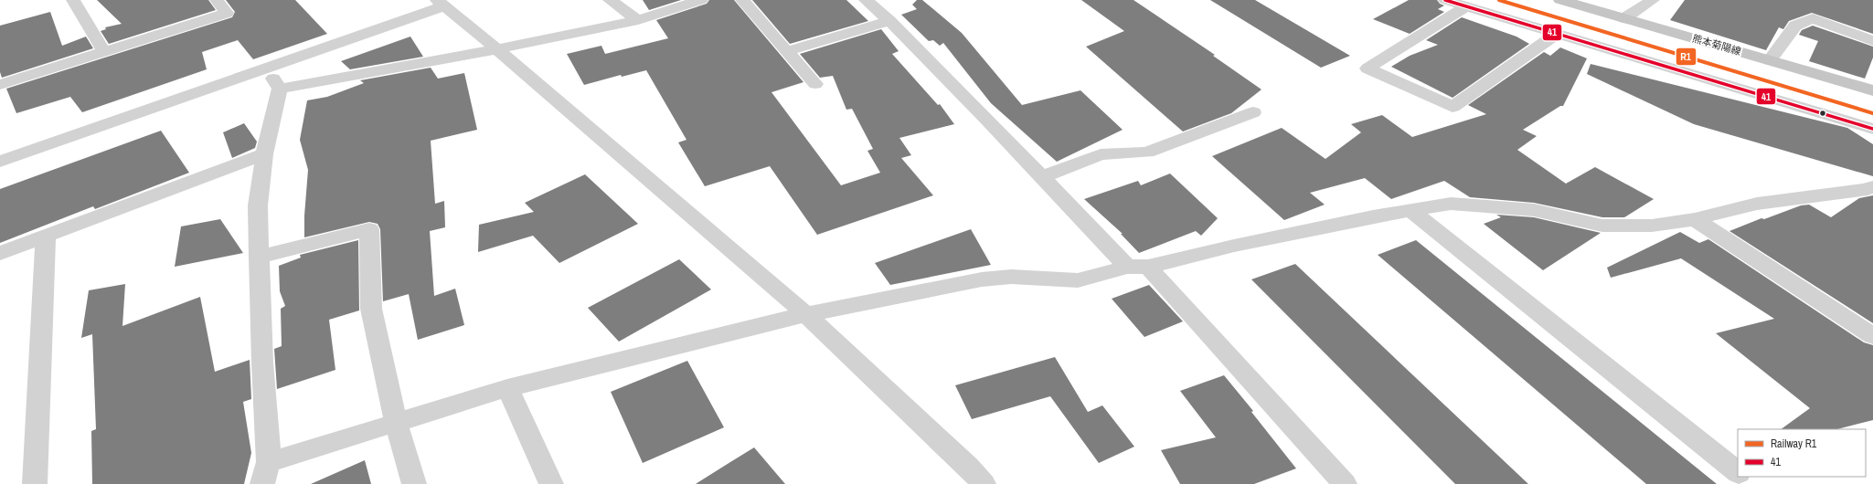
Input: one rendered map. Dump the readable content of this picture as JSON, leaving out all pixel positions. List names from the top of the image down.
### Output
{
  "streets": {
    "main road": ["熊本菊陽線"]
  },
  "lines": ["rail line R1", "transit line 41"],
  "legend": ["Railway R1", "41"]
}
